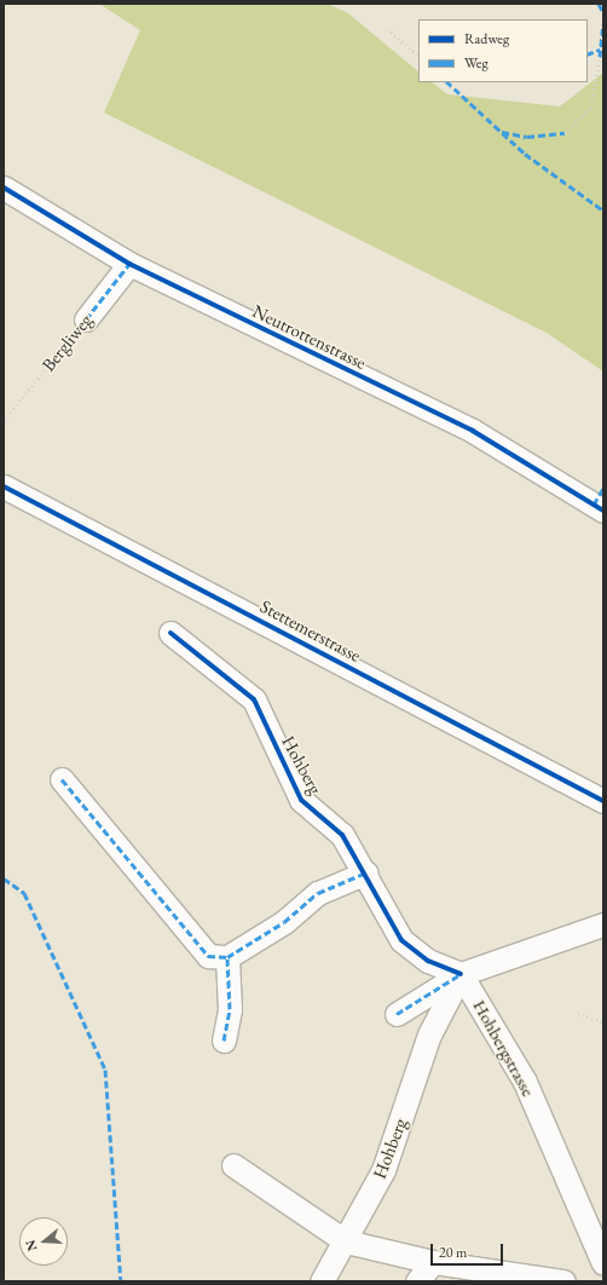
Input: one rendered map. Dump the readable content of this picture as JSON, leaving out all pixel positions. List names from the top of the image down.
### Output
{
  "streets": {
    "street": [
      "Neutrottenstrasse",
      "Bergliweg",
      "Stettemerstrasse",
      "Hohberg",
      "Hohbergstrasse"
    ]
  },
  "crossings": [
    ["Neutrottenstrasse", "Bergliweg"],
    ["Hohberg", "Hohbergstrasse"]
  ],
  "legend": ["Radweg", "Weg"],
  "scale_bar": "20 m",
  "north": "left"
}
